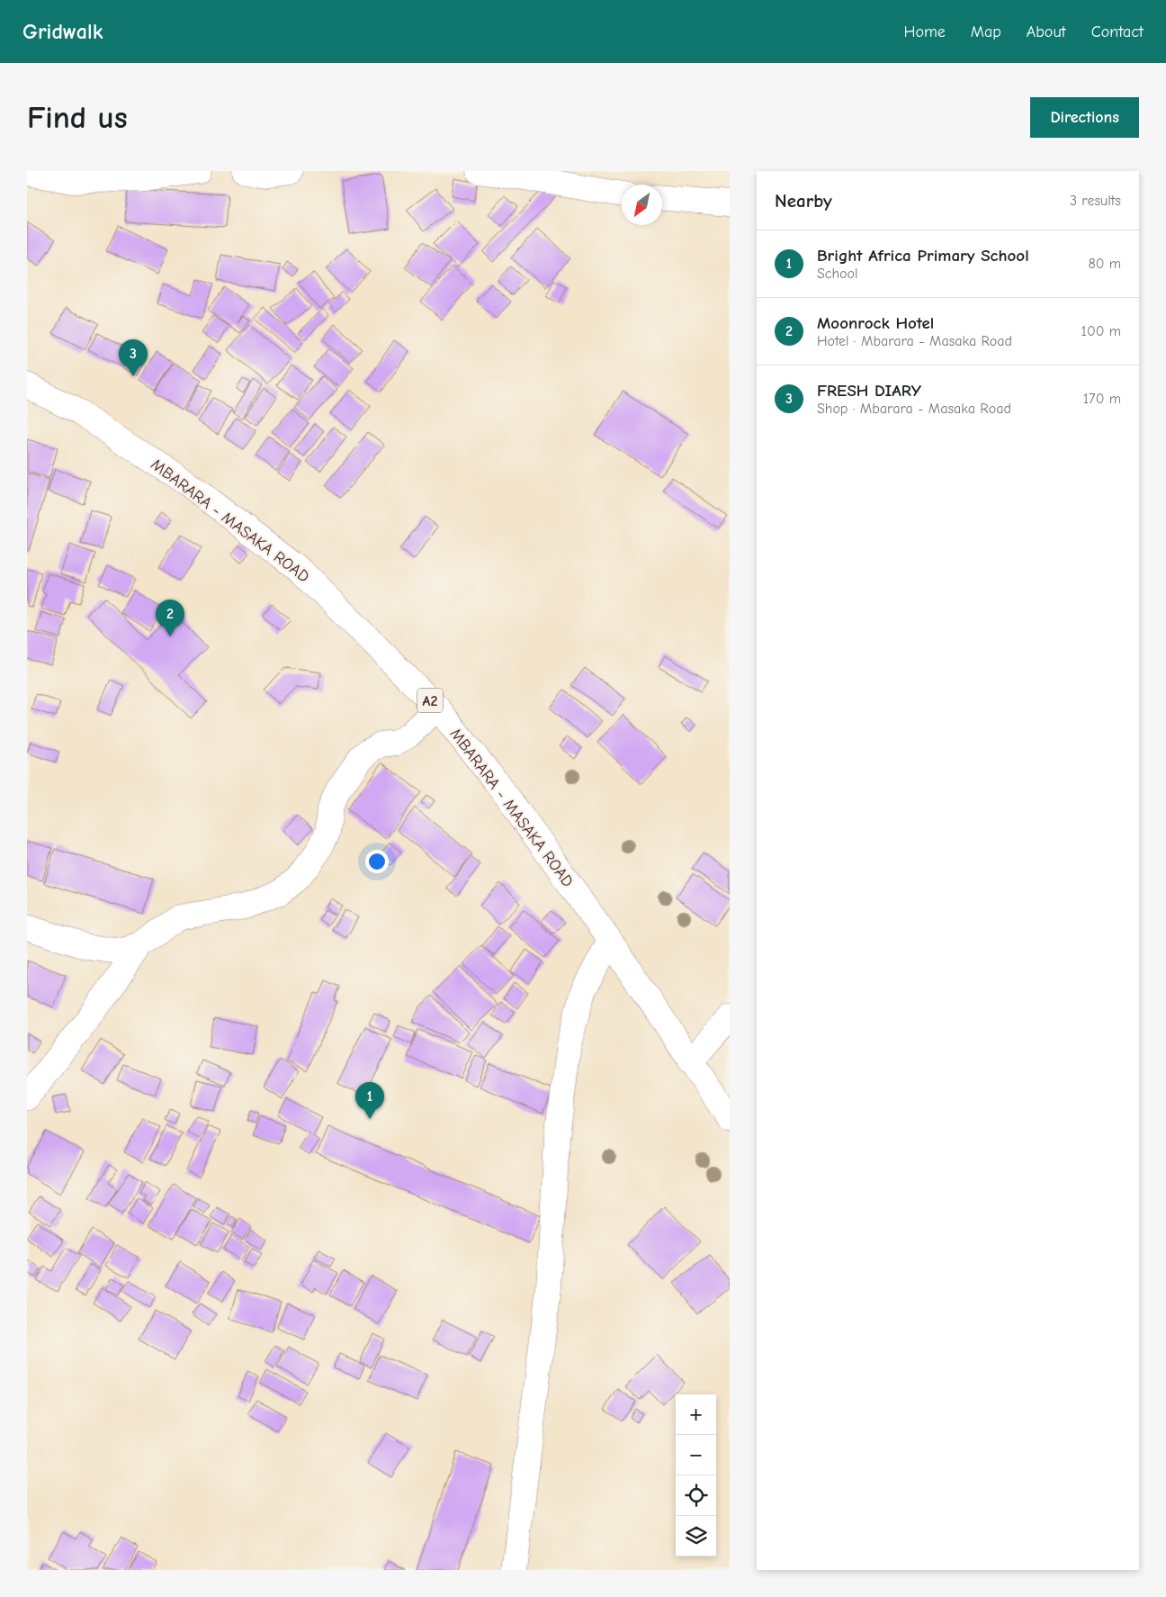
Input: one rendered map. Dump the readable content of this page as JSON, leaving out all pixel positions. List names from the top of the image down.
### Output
{
  "streets": {
    "main road": ["MBARARA - MASAKA ROAD", "A2"]
  },
  "north": "bottom left",
  "page": {
    "header": "Gridwalk",
    "nav": [
      "Home",
      "Map",
      "About",
      "Contact"
    ],
    "buttons": "Directions",
    "title": "Find us",
    "heading": ["Nearby", "3 results"],
    "list": [
      {
        "mark": "1",
        "name": "Bright Africa Primary School",
        "note": "School",
        "value": "80 m"
      },
      {
        "mark": "2",
        "name": "Moonrock Hotel",
        "note": "Hotel · Mbarara - Masaka Road",
        "value": "100 m"
      },
      {
        "mark": "3",
        "name": "FRESH DIARY",
        "note": "Shop · Mbarara - Masaka Road",
        "value": "170 m"
      }
    ],
    "pins": ["3", "2", "1"],
    "map_buttons": ["+", "−"]
  }
}
